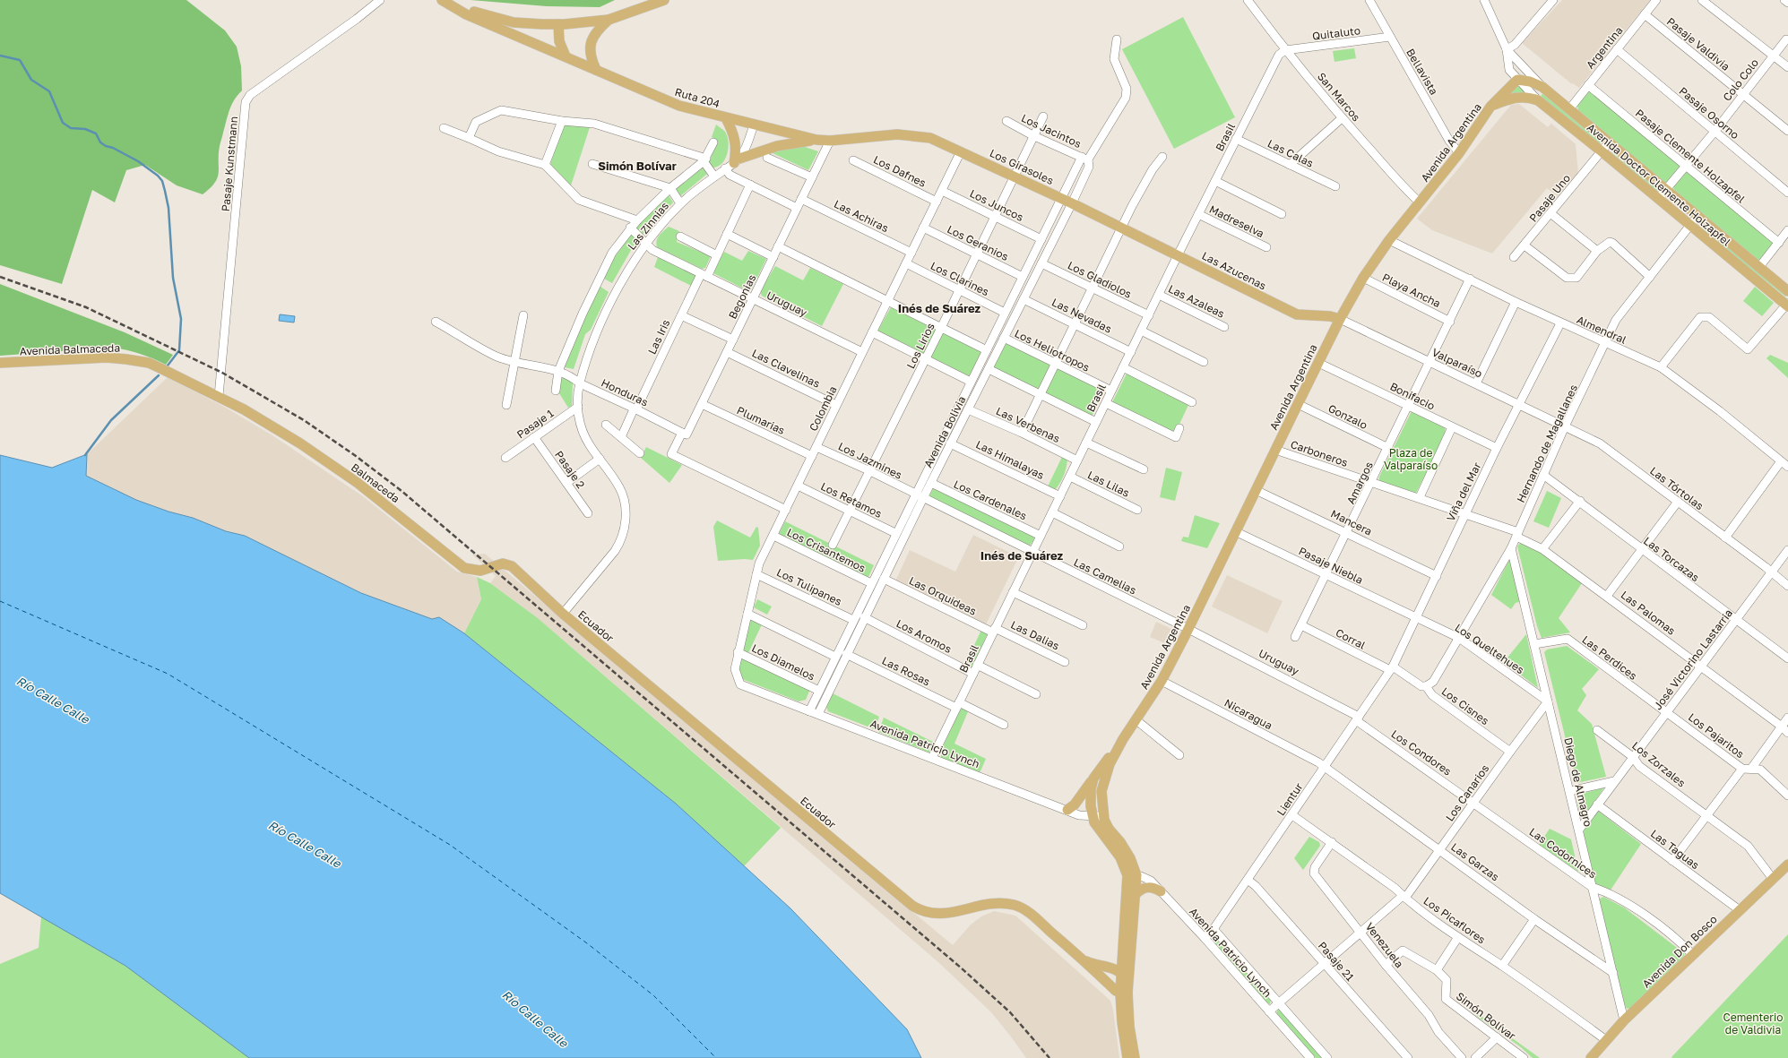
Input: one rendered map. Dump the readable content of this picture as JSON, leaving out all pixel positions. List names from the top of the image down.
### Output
{
  "streets": {
    "main road": [
      "Ruta 204",
      "Avenida Argentina",
      "Los Girasoles",
      "Avenida Doctor Clemente Holzapfel",
      "Las Azucenas",
      "Avenida Balmaceda",
      "Balmaceda",
      "Ecuador",
      "Avenida Don Bosco"
    ],
    "street": [
      "Quitaluto",
      "Pasaje Valdivia",
      "Argentina",
      "Bellavista",
      "Colo Colo",
      "San Marcos",
      "Pasaje Osorno",
      "Los Jacintos",
      "Brasil",
      "Las Calas",
      "Pasaje Clemente Holzapfel",
      "Pasaje Kunstmann",
      "Los Dafnes",
      "Pasaje Uno",
      "Los Juncos",
      "Las Achiras",
      "Madreselva",
      "Las Zinnias",
      "Los Geranios",
      "Los Clarines",
      "Los Gladiolos",
      "Playa Ancha",
      "Begonias",
      "Las Azaleas",
      "Uruguay",
      "Las Nevadas",
      "Almendral",
      "Las Iris",
      "Los Lirios",
      "Los Heliotropos",
      "Valparaíso",
      "Las Clavelinas",
      "Honduras",
      "Bonifacio",
      "Colombia",
      "Gonzalo",
      "Plumarias",
      "Pasaje 1",
      "Las Verbenas",
      "Avenida Bolivia",
      "Hernando de Magallanes",
      "Carboneros",
      "Las Himalayas",
      "Los Jazmines",
      "Pasaje 2",
      "Amargos",
      "Las Lilas",
      "Las Tórtolas",
      "Viña del Mar",
      "Los Retamos",
      "Los Cardenales",
      "Mancera",
      "Los Crisantemos",
      "Las Torcazas",
      "Pasaje Niebla",
      "Las Camelias",
      "Los Tulipanes",
      "Las Orquideas",
      "Las Palomas",
      "Las Dalias",
      "Los Aromos",
      "Corral",
      "Los Queltehues",
      "Las Perdices",
      "José Victorino Lastarria",
      "Los Diamelos",
      "Las Rosas",
      "Los Cisnes",
      "Nicaragua",
      "Los Pajaritos",
      "Avenida Patricio Lynch",
      "Los Condores",
      "Los Zorzales",
      "Diego de Almagro",
      "Los Canarios",
      "Lientur",
      "Las Taguas",
      "Las Codornices",
      "Las Garzas",
      "Los Picaflores",
      "Venezuela",
      "Pasaje 21",
      "Simón Bolívar"
    ]
  },
  "crossings": [
    ["Quitaluto", "Bellavista"],
    ["Quitaluto", "San Marcos"],
    ["Quitaluto", "Brasil"],
    ["Pasaje Valdivia", "Argentina"],
    ["Pasaje Valdivia", "Colo Colo"],
    ["Argentina", "Pasaje Osorno"],
    ["Argentina", "Pasaje Clemente Holzapfel"],
    ["Argentina", "Avenida Doctor Clemente Holzapfel"],
    ["Bellavista", "Avenida Argentina"],
    ["Colo Colo", "Pasaje Osorno"],
    ["Colo Colo", "Pasaje Clemente Holzapfel"],
    ["Colo Colo", "Avenida Doctor Clemente Holzapfel"],
    ["San Marcos", "Brasil"],
    ["San Marcos", "Avenida Argentina"],
    ["Ruta 204", "Los Girasoles"],
    ["Ruta 204", "Begonias"],
    ["Ruta 204", "Colombia"],
    ["Los Jacintos", "Los Lirios"],
    ["Los Jacintos", "Avenida Bolivia"],
    ["Brasil", "Las Calas"],
    ["Brasil", "Madreselva"],
    ["Brasil", "Las Azucenas"],
    ["Brasil", "Los Gladiolos"],
    ["Brasil", "Las Azaleas"],
    ["Brasil", "Las Nevadas"],
    ["Brasil", "Los Heliotropos"],
    ["Brasil", "Las Verbenas"],
    ["Brasil", "Las Himalayas"],
    ["Brasil", "Las Lilas"],
    ["Brasil", "Los Cardenales"],
    ["Brasil", "Las Camelias"],
    ["Brasil", "Las Orquideas"],
    ["Brasil", "Las Dalias"],
    ["Brasil", "Los Aromos"],
    ["Brasil", "Las Rosas"],
    ["Brasil", "Avenida Patricio Lynch"],
    ["Avenida Argentina", "Avenida Doctor Clemente Holzapfel"],
    ["Avenida Argentina", "Las Azucenas"],
    ["Avenida Argentina", "Playa Ancha"],
    ["Avenida Argentina", "Uruguay"],
    ["Avenida Argentina", "Almendral"],
    ["Avenida Argentina", "Valparaíso"],
    ["Avenida Argentina", "Bonifacio"],
    ["Avenida Argentina", "Gonzalo"],
    ["Avenida Argentina", "Carboneros"],
    ["Avenida Argentina", "Mancera"],
    ["Avenida Argentina", "Pasaje Niebla"],
    ["Avenida Argentina", "Las Camelias"],
    ["Avenida Argentina", "Ecuador"],
    ["Avenida Argentina", "Nicaragua"],
    ["Avenida Argentina", "Avenida Patricio Lynch"],
    ["Pasaje Kunstmann", "Balmaceda"],
    ["Los Girasoles", "Las Azucenas"],
    ["Los Girasoles", "Los Lirios"],
    ["Los Girasoles", "Colombia"],
    ["Los Girasoles", "Avenida Bolivia"],
    ["Los Dafnes", "Colombia"],
    ["Avenida Doctor Clemente Holzapfel", "Pasaje Uno"],
    ["Avenida Doctor Clemente Holzapfel", "Hernando de Magallanes"],
    ["Los Juncos", "Los Lirios"],
    ["Los Juncos", "Colombia"],
    ["Los Juncos", "Avenida Bolivia"],
    ["Las Achiras", "Begonias"],
    ["Las Achiras", "Colombia"],
    ["Las Zinnias", "Uruguay"],
    ["Las Zinnias", "Honduras"],
    ["Las Zinnias", "Pasaje 1"],
    ["Las Zinnias", "Balmaceda"],
    ["Las Zinnias", "Ecuador"],
    ["Los Geranios", "Los Lirios"],
    ["Los Geranios", "Colombia"],
    ["Los Geranios", "Avenida Bolivia"],
    ["Las Azucenas", "Valparaíso"],
    ["Las Azucenas", "Avenida Bolivia"],
    ["Los Clarines", "Los Lirios"],
    ["Los Clarines", "Colombia"],
    ["Los Clarines", "Avenida Bolivia"],
    ["Los Gladiolos", "Avenida Bolivia"],
    ["Playa Ancha", "Amargos"],
    ["Begonias", "Uruguay"],
    ["Begonias", "Las Clavelinas"],
    ["Begonias", "Honduras"],
    ["Begonias", "Colombia"],
    ["Begonias", "Plumarias"],
    ["Uruguay", "Las Iris"],
    ["Uruguay", "Colombia"],
    ["Uruguay", "Las Camelias"],
    ["Uruguay", "Los Condores"],
    ["Uruguay", "Lientur"],
    ["Las Nevadas", "Avenida Bolivia"],
    ["Almendral", "Hernando de Magallanes"],
    ["Almendral", "Amargos"],
    ["Almendral", "Viña del Mar"],
    ["Las Iris", "Honduras"],
    ["Los Lirios", "Los Jazmines"],
    ["Los Lirios", "Los Retamos"],
    ["Avenida Balmaceda", "Balmaceda"],
    ["Los Heliotropos", "Avenida Bolivia"],
    ["Valparaíso", "Hernando de Magallanes"],
    ["Valparaíso", "Amargos"],
    ["Valparaíso", "Las Tórtolas"],
    ["Valparaíso", "Viña del Mar"],
    ["Las Clavelinas", "Colombia"],
    ["Bonifacio", "Amargos"],
    ["Bonifacio", "Viña del Mar"],
    ["Colombia", "Plumarias"],
    ["Colombia", "Los Jazmines"],
    ["Colombia", "Los Retamos"],
    ["Colombia", "Los Crisantemos"],
    ["Colombia", "Los Tulipanes"],
    ["Colombia", "Los Diamelos"],
    ["Colombia", "Avenida Patricio Lynch"],
    ["Gonzalo", "Amargos"],
    ["Pasaje 1", "Pasaje 2"],
    ["Las Verbenas", "Avenida Bolivia"],
    ["Avenida Bolivia", "Las Himalayas"],
    ["Avenida Bolivia", "Los Jazmines"],
    ["Avenida Bolivia", "Los Retamos"],
    ["Avenida Bolivia", "Los Cardenales"],
    ["Avenida Bolivia", "Los Crisantemos"],
    ["Avenida Bolivia", "Las Camelias"],
    ["Avenida Bolivia", "Los Tulipanes"],
    ["Avenida Bolivia", "Las Orquideas"],
    ["Avenida Bolivia", "Los Aromos"],
    ["Avenida Bolivia", "Los Diamelos"],
    ["Avenida Bolivia", "Las Rosas"],
    ["Avenida Bolivia", "Avenida Patricio Lynch"],
    ["Hernando de Magallanes", "Carboneros"],
    ["Hernando de Magallanes", "Las Tórtolas"],
    ["Hernando de Magallanes", "Las Torcazas"],
    ["Hernando de Magallanes", "Las Palomas"],
    ["Hernando de Magallanes", "Los Queltehues"],
    ["Hernando de Magallanes", "Los Cisnes"],
    ["Hernando de Magallanes", "Diego de Almagro"],
    ["Carboneros", "Amargos"],
    ["Carboneros", "Viña del Mar"],
    ["Carboneros", "Las Palomas"],
    ["Los Jazmines", "Las Camelias"],
    ["Balmaceda", "Ecuador"],
    ["Amargos", "Mancera"],
    ["Amargos", "Pasaje Niebla"],
    ["Amargos", "Corral"],
    ["Las Tórtolas", "José Victorino Lastarria"],
    ["Viña del Mar", "Mancera"],
    ["Viña del Mar", "Pasaje Niebla"],
    ["Viña del Mar", "Corral"],
    ["Viña del Mar", "Los Queltehues"],
    ["Viña del Mar", "Los Cisnes"],
    ["Viña del Mar", "Lientur"],
    ["Las Torcazas", "José Victorino Lastarria"],
    ["Pasaje Niebla", "Los Queltehues"],
    ["Las Orquideas", "Las Dalias"],
    ["Las Palomas", "José Victorino Lastarria"],
    ["Corral", "Los Cisnes"],
    ["Corral", "Lientur"],
    ["Los Queltehues", "Diego de Almagro"],
    ["Los Queltehues", "Los Canarios"],
    ["Las Perdices", "José Victorino Lastarria"],
    ["Las Perdices", "Los Pajaritos"],
    ["Las Perdices", "Diego de Almagro"],
    ["José Victorino Lastarria", "Los Pajaritos"],
    ["José Victorino Lastarria", "Los Zorzales"],
    ["José Victorino Lastarria", "Diego de Almagro"],
    ["José Victorino Lastarria", "Las Taguas"],
    ["Los Cisnes", "Los Canarios"],
    ["Los Cisnes", "Lientur"],
    ["Nicaragua", "Lientur"],
    ["Nicaragua", "Las Garzas"],
    ["Avenida Patricio Lynch", "Los Canarios"],
    ["Avenida Patricio Lynch", "Lientur"],
    ["Los Condores", "Los Canarios"],
    ["Los Condores", "Lientur"],
    ["Los Condores", "Las Codornices"],
    ["Los Zorzales", "Avenida Don Bosco"],
    ["Diego de Almagro", "Los Canarios"],
    ["Diego de Almagro", "Las Codornices"],
    ["Diego de Almagro", "Las Garzas"],
    ["Diego de Almagro", "Avenida Don Bosco"],
    ["Los Canarios", "Las Codornices"],
    ["Los Canarios", "Las Garzas"],
    ["Los Canarios", "Los Picaflores"],
    ["Los Canarios", "Venezuela"],
    ["Los Canarios", "Pasaje 21"],
    ["Lientur", "Las Garzas"],
    ["Lientur", "Los Picaflores"],
    ["Lientur", "Pasaje 21"],
    ["Las Taguas", "Avenida Don Bosco"],
    ["Las Codornices", "Avenida Don Bosco"],
    ["Los Picaflores", "Venezuela"],
    ["Los Picaflores", "Avenida Don Bosco"],
    ["Venezuela", "Simón Bolívar"]
  ],
  "districts": ["Simón Bolívar", "Inés de Suárez", "Inés de Suárez"],
  "water": ["Río Calle Calle"],
  "parks": ["Plaza de Valparaíso", "Cementerio de Valdivia"]
}
